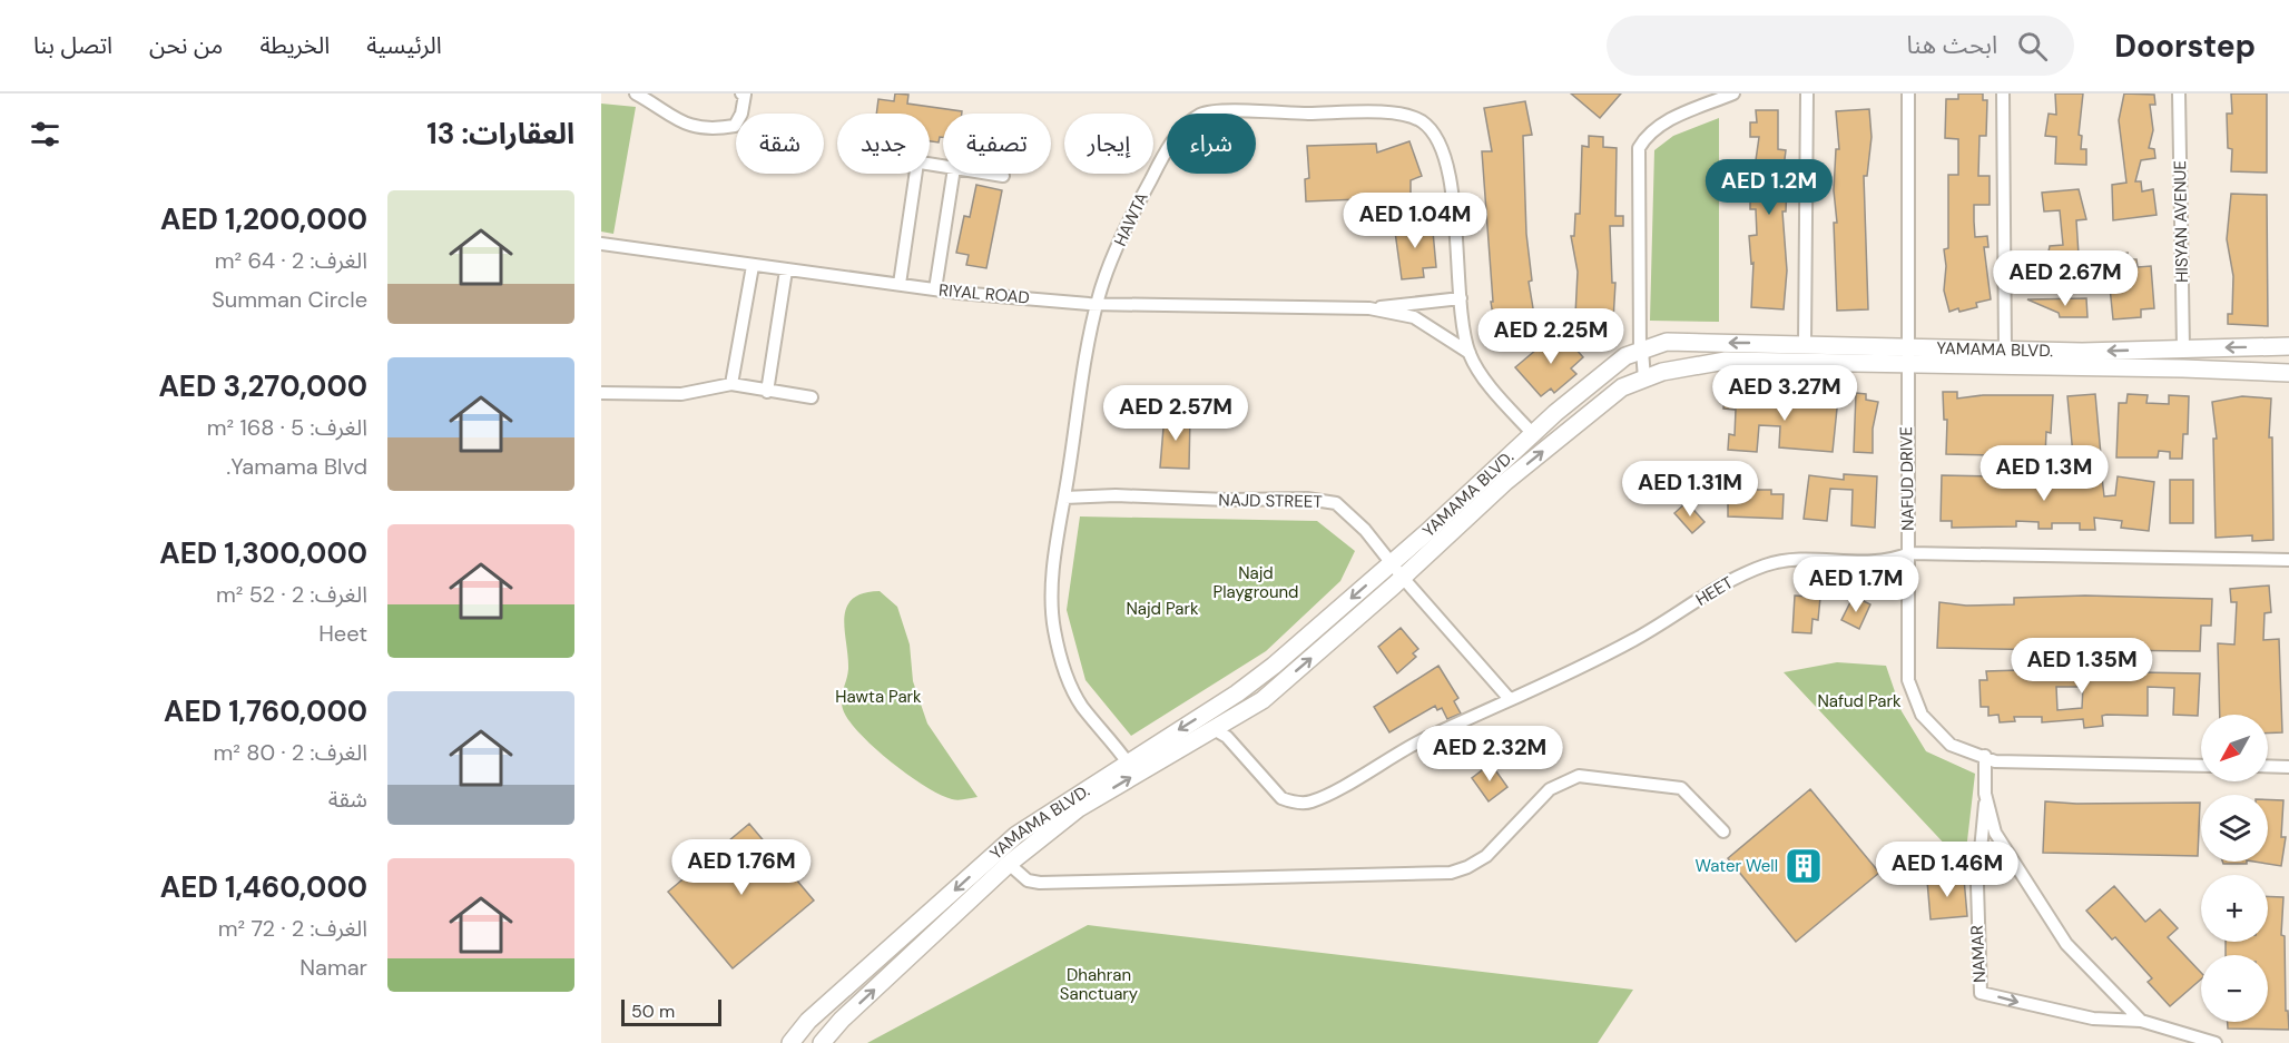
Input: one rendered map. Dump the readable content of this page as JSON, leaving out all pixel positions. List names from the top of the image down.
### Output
{
  "streets": {
    "main road": ["YAMAMA BLVD."],
    "street": [
      "HAWTA",
      "HISYAN AVENUE",
      "RIYAL ROAD",
      "NAFUD DRIVE",
      "NAJD STREET",
      "HEET",
      "NAMAR"
    ]
  },
  "crossings": [
    ["HAWTA", "RIYAL ROAD"],
    ["HAWTA", "YAMAMA BLVD."],
    ["HAWTA", "NAJD STREET"],
    ["HISYAN AVENUE", "YAMAMA BLVD."],
    ["YAMAMA BLVD.", "NAFUD DRIVE"],
    ["YAMAMA BLVD.", "NAJD STREET"],
    ["YAMAMA BLVD.", "HEET"],
    ["NAFUD DRIVE", "HEET"],
    ["NAFUD DRIVE", "NAMAR"],
    ["NAJD STREET", "HEET"]
  ],
  "parks": [
    "Najd Playground",
    "Najd Park",
    "Hawta Park",
    "Nafud Park",
    "Dhahran Sanctuary"
  ],
  "places": {
    "building": ["Water Well"]
  },
  "scale_bar": "50 m",
  "north": "bottom left",
  "page": {
    "header": "Doorstep",
    "search": "ابحث هنا",
    "nav": [
      "الرئيسية",
      "الخريطة",
      "من نحن",
      "اتصل بنا"
    ],
    "heading": "العقارات: 13",
    "chip": [
      "شراء",
      "إيجار",
      "تصفية",
      "جديد",
      "شقة"
    ],
    "price": [
      "AED 1.2M",
      "AED 1.04M",
      "AED 2.67M",
      "AED 2.25M",
      "AED 3.27M",
      "AED 2.57M",
      "AED 1.3M",
      "AED 1.31M",
      "AED 1.7M",
      "AED 1.35M",
      "AED 2.32M",
      "AED 1.76M",
      "AED 1.46M"
    ],
    "list": [
      {
        "name": "AED 1,200,000",
        "note": "الغرف: 2 · 64 m² · Summan Circle"
      },
      {
        "name": "AED 3,270,000",
        "note": "الغرف: 5 · 168 m² · Yamama Blvd."
      },
      {
        "name": "AED 1,300,000",
        "note": "الغرف: 2 · 52 m² · Heet"
      },
      {
        "name": "AED 1,760,000",
        "note": "الغرف: 2 · 80 m² · شقة"
      },
      {
        "name": "AED 1,460,000",
        "note": "الغرف: 2 · 72 m² · Namar"
      }
    ],
    "map_buttons": ["+", "−"],
    "scale": "50 m"
  }
}
